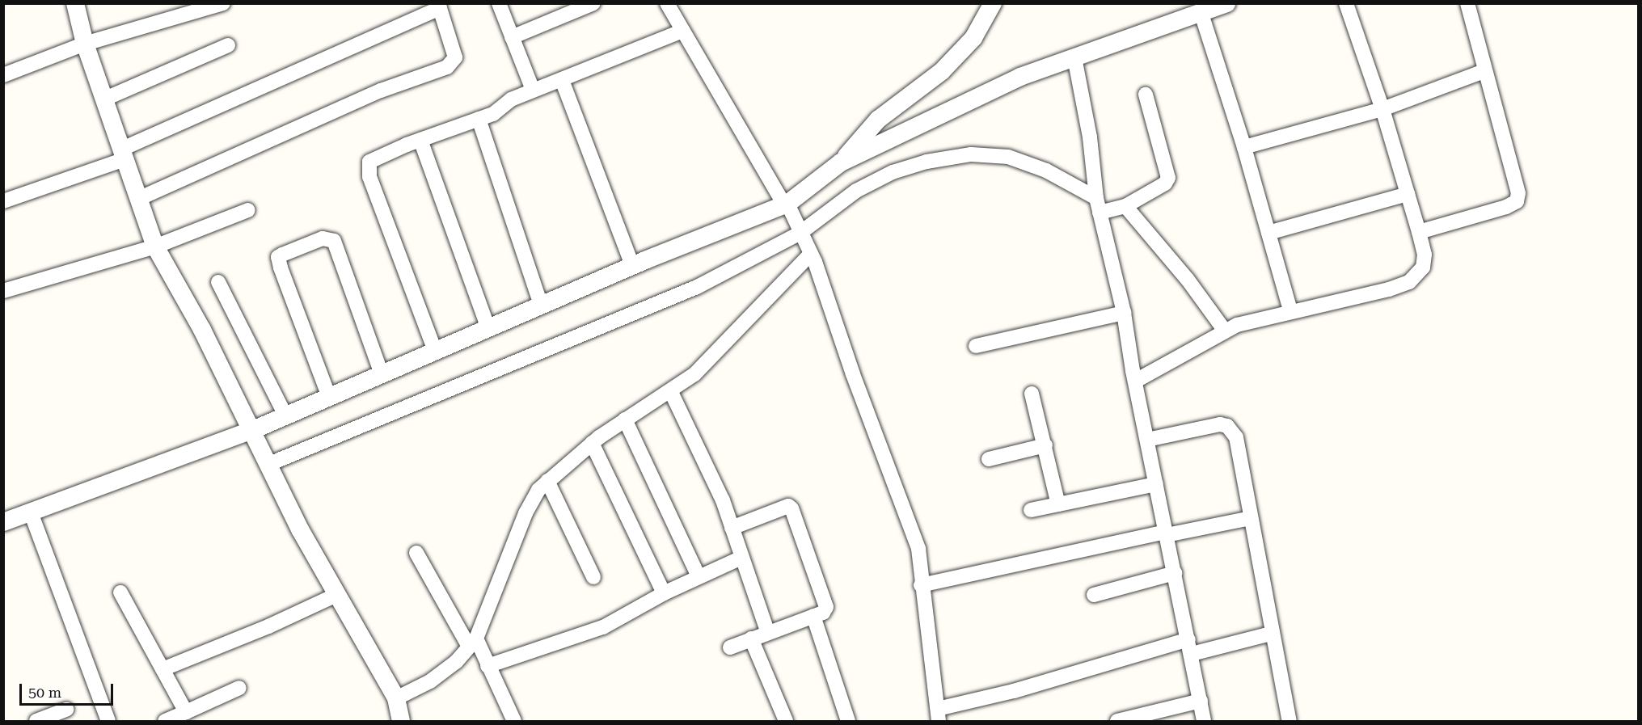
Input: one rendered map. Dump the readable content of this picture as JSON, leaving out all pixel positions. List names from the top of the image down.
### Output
{
  "scale_bar": "50 m"
}
